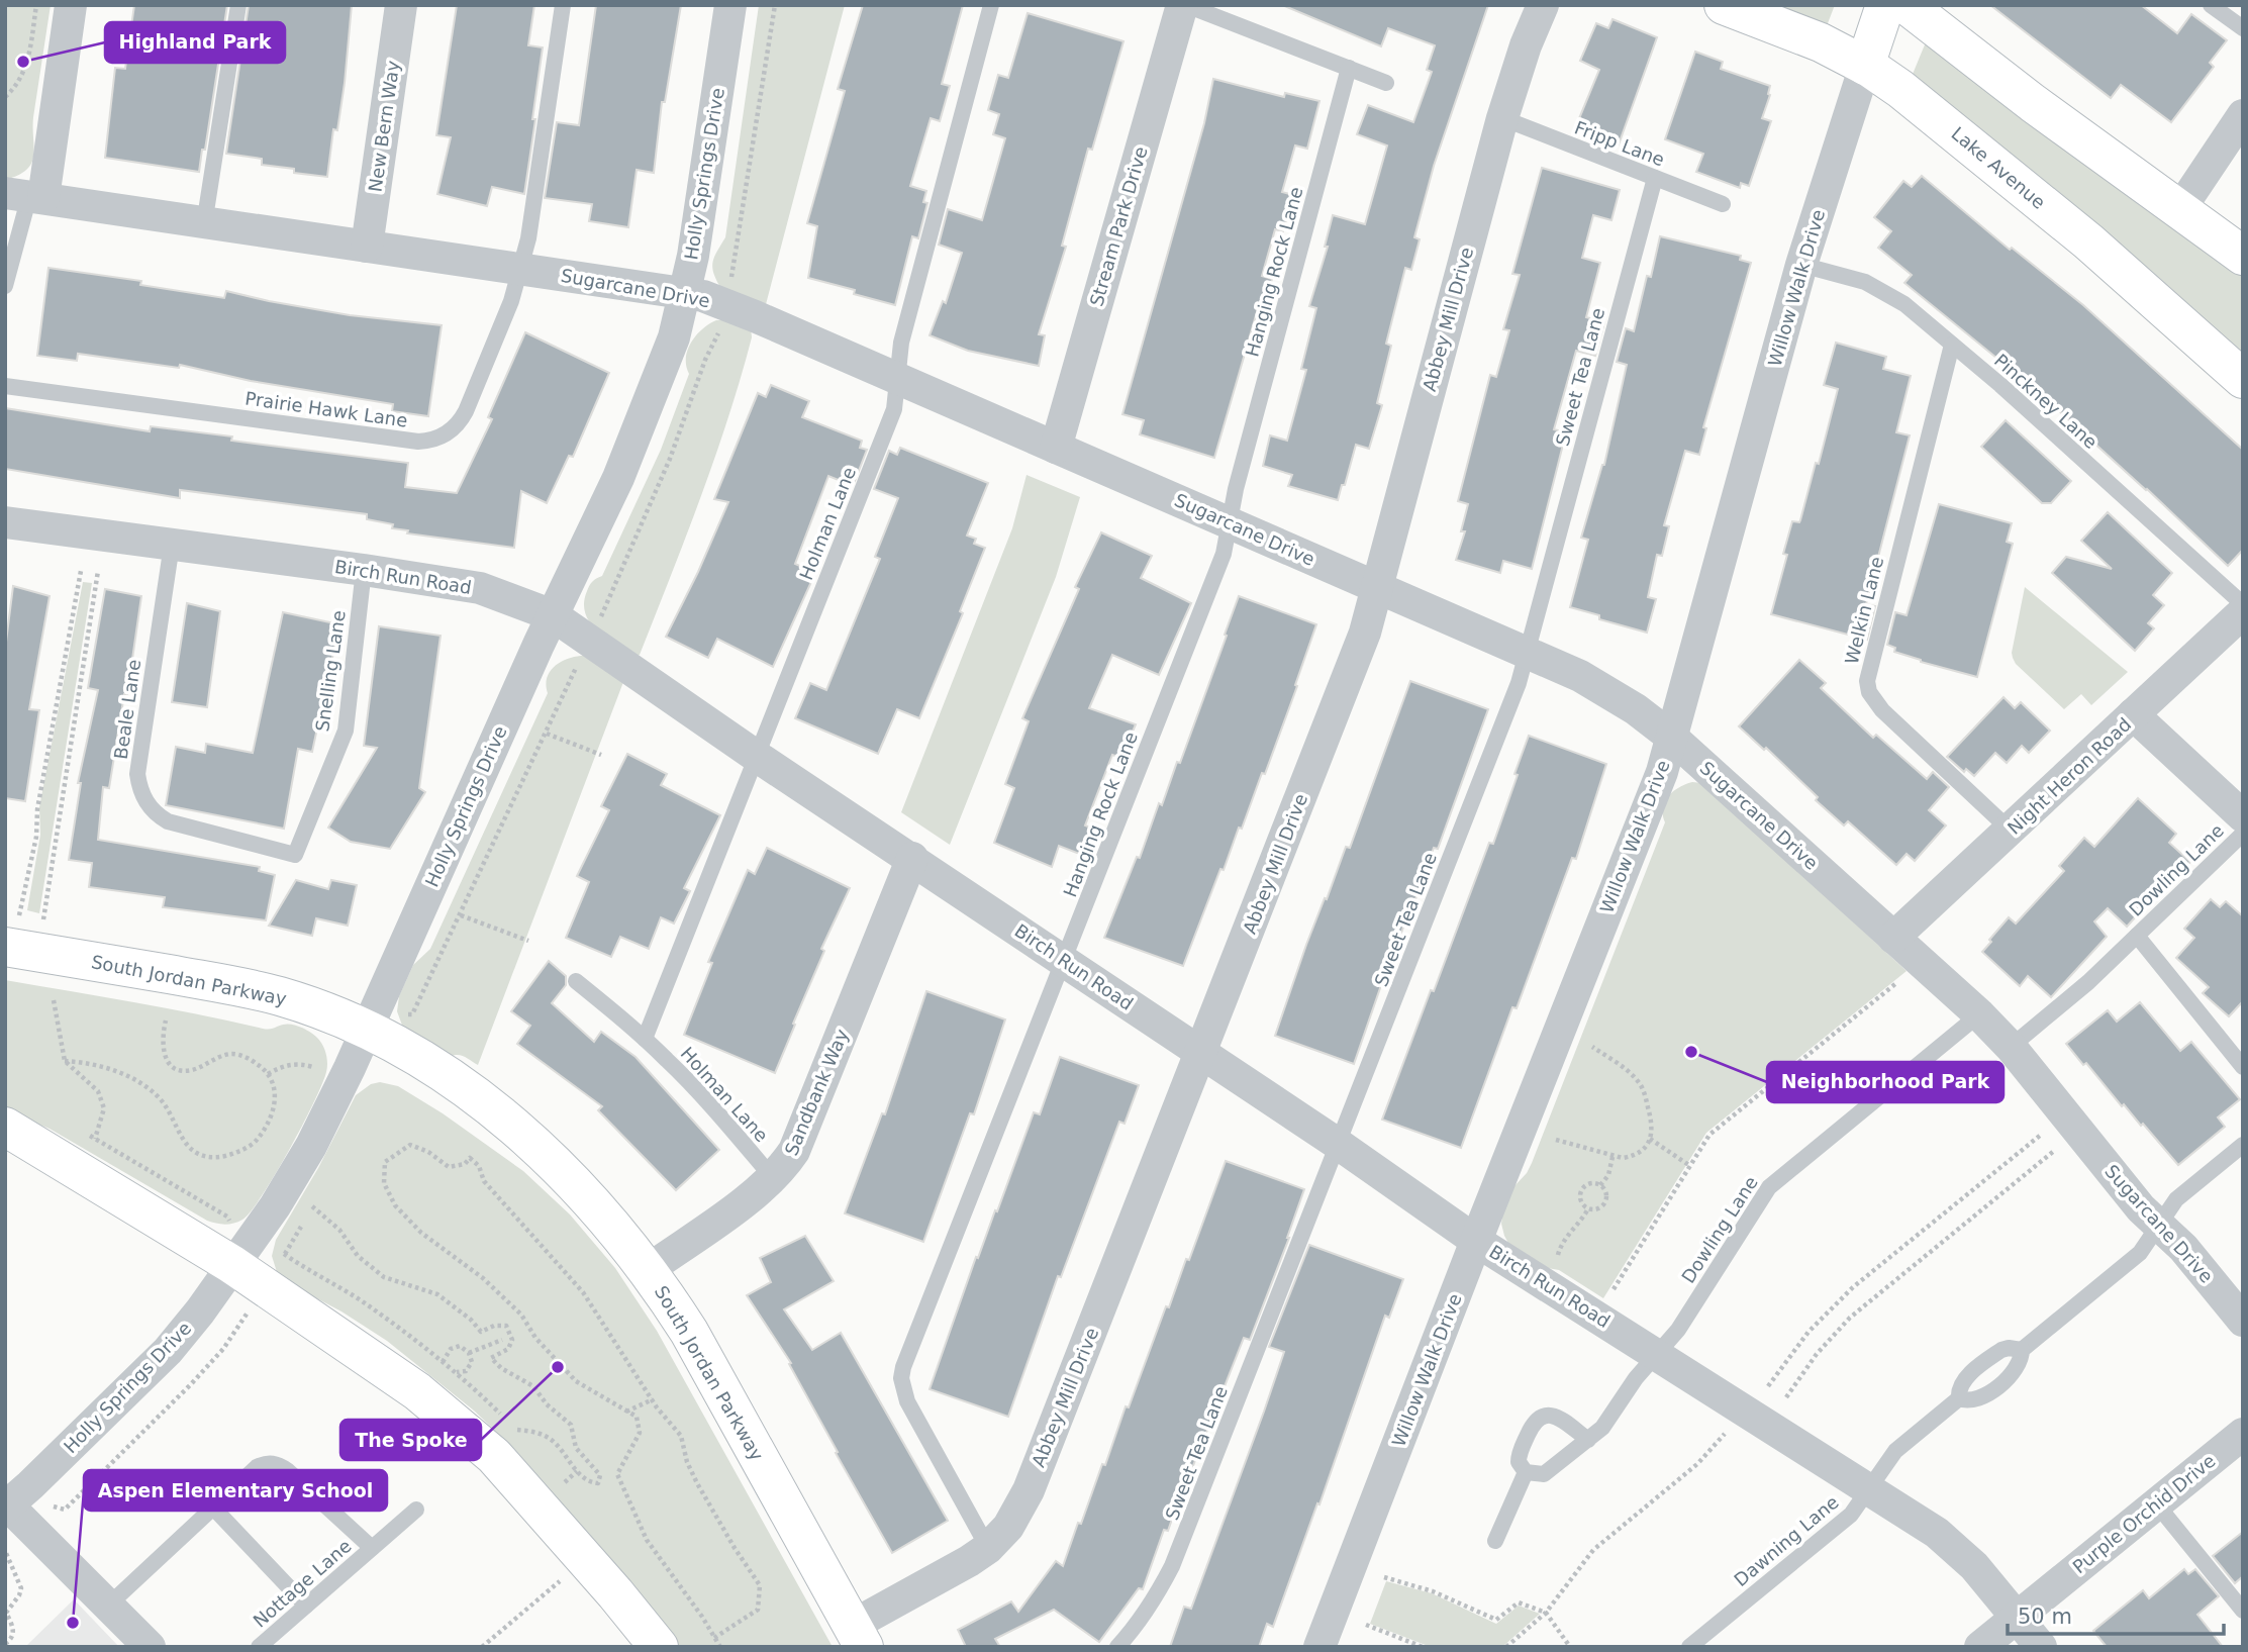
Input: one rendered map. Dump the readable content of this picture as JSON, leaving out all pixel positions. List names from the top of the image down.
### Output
{
  "streets": {
    "street": [
      "New Bern Way",
      "Lake Avenue",
      "Holly Springs Drive",
      "Stream Park Drive",
      "Sugarcane Drive",
      "Willow Walk Drive",
      "Abbey Mill Drive",
      "Birch Run Road",
      "Night Heron Road",
      "South Jordan Parkway",
      "Sandbank Way",
      "Purple Orchid Drive"
    ],
    "lane": [
      "Fripp Lane",
      "Hanging Rock Lane",
      "Sweet Tea Lane",
      "Pinckney Lane",
      "Prairie Hawk Lane",
      "Holman Lane",
      "Welkin Lane",
      "Snelling Lane",
      "Beale Lane",
      "Dowling Lane",
      "Dawning Lane",
      "Nottage Lane"
    ]
  },
  "crossings": [
    ["New Bern Way", "Sugarcane Drive"],
    ["Fripp Lane", "Abbey Mill Drive"],
    ["Fripp Lane", "Sweet Tea Lane"],
    ["Lake Avenue", "Willow Walk Drive"],
    ["Holly Springs Drive", "Sugarcane Drive"],
    ["Holly Springs Drive", "Birch Run Road"],
    ["Holly Springs Drive", "South Jordan Parkway"],
    ["Stream Park Drive", "Sugarcane Drive"],
    ["Hanging Rock Lane", "Sugarcane Drive"],
    ["Hanging Rock Lane", "Abbey Mill Drive"],
    ["Hanging Rock Lane", "Birch Run Road"],
    ["Sugarcane Drive", "Willow Walk Drive"],
    ["Sugarcane Drive", "Abbey Mill Drive"],
    ["Sugarcane Drive", "Sweet Tea Lane"],
    ["Sugarcane Drive", "Prairie Hawk Lane"],
    ["Sugarcane Drive", "Holman Lane"],
    ["Sugarcane Drive", "Night Heron Road"],
    ["Sugarcane Drive", "Dowling Lane"],
    ["Sugarcane Drive", "Dawning Lane"],
    ["Willow Walk Drive", "Pinckney Lane"],
    ["Willow Walk Drive", "Birch Run Road"],
    ["Abbey Mill Drive", "Birch Run Road"],
    ["Abbey Mill Drive", "South Jordan Parkway"],
    ["Sweet Tea Lane", "Birch Run Road"],
    ["Pinckney Lane", "Welkin Lane"],
    ["Holman Lane", "Birch Run Road"],
    ["Holman Lane", "Sandbank Way"],
    ["Birch Run Road", "Snelling Lane"],
    ["Birch Run Road", "Beale Lane"],
    ["Birch Run Road", "Dowling Lane"],
    ["Birch Run Road", "Sandbank Way"],
    ["Birch Run Road", "Purple Orchid Drive"],
    ["Birch Run Road", "Dawning Lane"],
    ["Welkin Lane", "Night Heron Road"],
    ["Snelling Lane", "Beale Lane"],
    ["South Jordan Parkway", "Sandbank Way"]
  ],
  "places": [
    "Highland Park",
    "Neighborhood Park",
    "The Spoke",
    "Aspen Elementary School"
  ],
  "scale_bar": "50 m"
}
